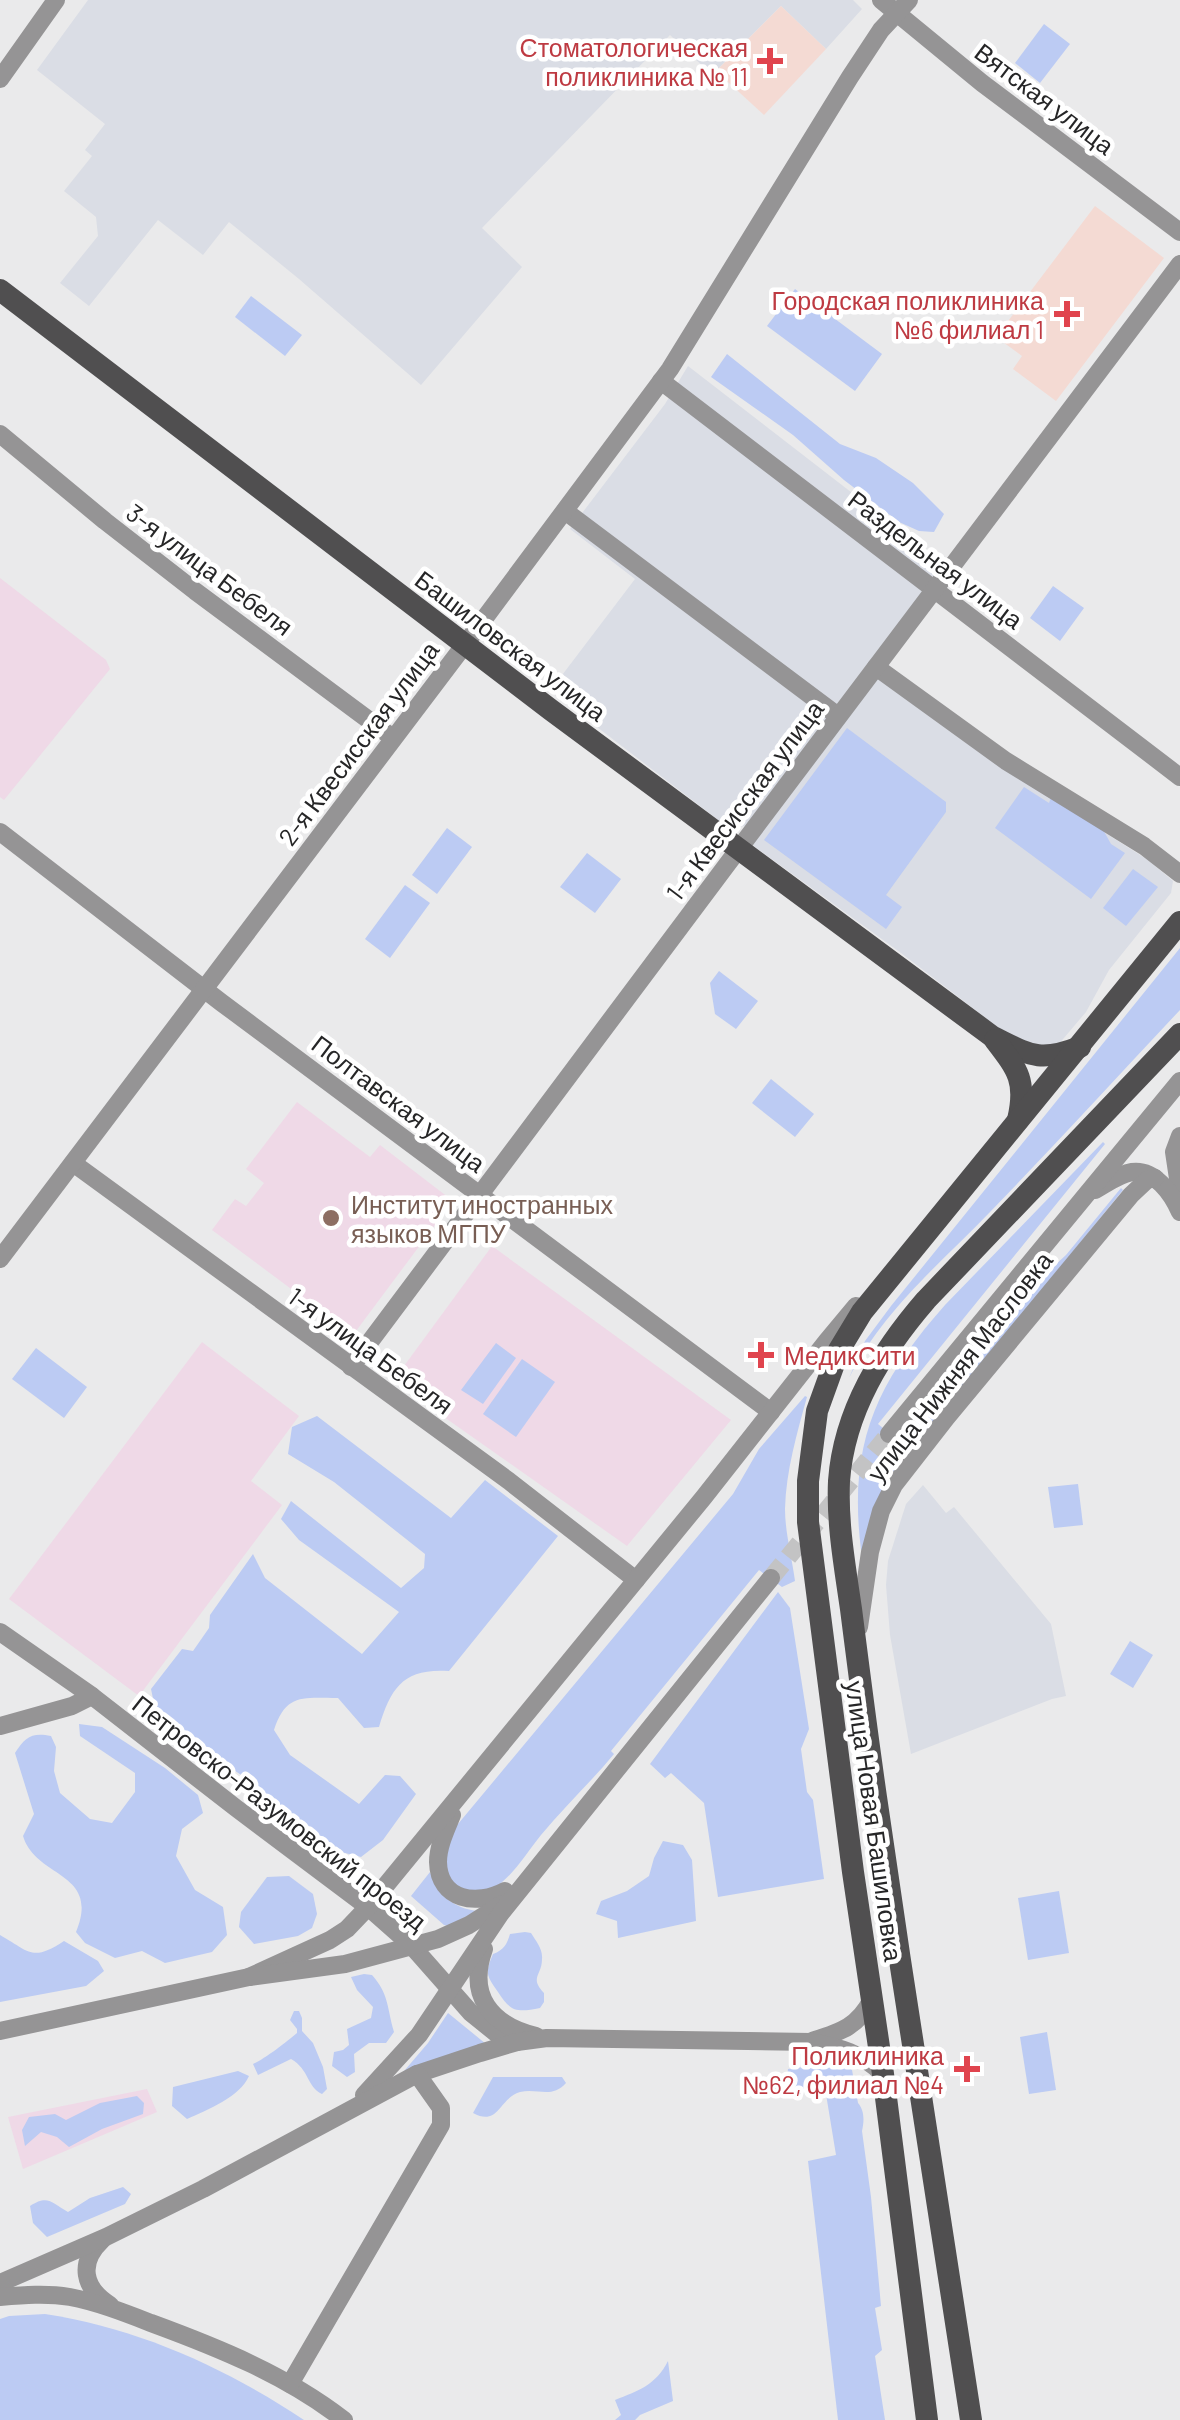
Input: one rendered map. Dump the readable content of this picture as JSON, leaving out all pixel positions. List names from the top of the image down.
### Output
{
  "streets": {
    "main road": ["Башиловская улица", "улица Нижняя Масловка", "улица Новая Башиловка"],
    "street": [
      "Вятская улица",
      "Раздельная улица",
      "3-я улица Бебеля",
      "2-я Квесисская улица",
      "1-я Квесисская улица",
      "Полтавская улица",
      "1-я улица Бебеля",
      "Петровско-Разумовский проезд"
    ]
  },
  "crossings": [
    ["Вятская улица", "2-я Квесисская улица"],
    ["Раздельная улица", "2-я Квесисская улица"],
    ["Раздельная улица", "1-я Квесисская улица"],
    ["3-я улица Бебеля", "2-я Квесисская улица"],
    ["Башиловская улица", "2-я Квесисская улица"],
    ["Башиловская улица", "1-я Квесисская улица"],
    ["2-я Квесисская улица", "Полтавская улица"],
    ["2-я Квесисская улица", "1-я улица Бебеля"],
    ["1-я Квесисская улица", "Полтавская улица"],
    ["1-я Квесисская улица", "1-я улица Бебеля"],
    ["улица Нижняя Масловка", "улица Новая Башиловка"]
  ],
  "places": {
    "health": [
      "Стоматологическая поликлиника № 11",
      "Городская поликлиника №6 филиал 1",
      "МедикСити",
      "Поликлиника №62, филиал №4"
    ],
    "other": ["Институт иностранных языков МГПУ"]
  }
}
